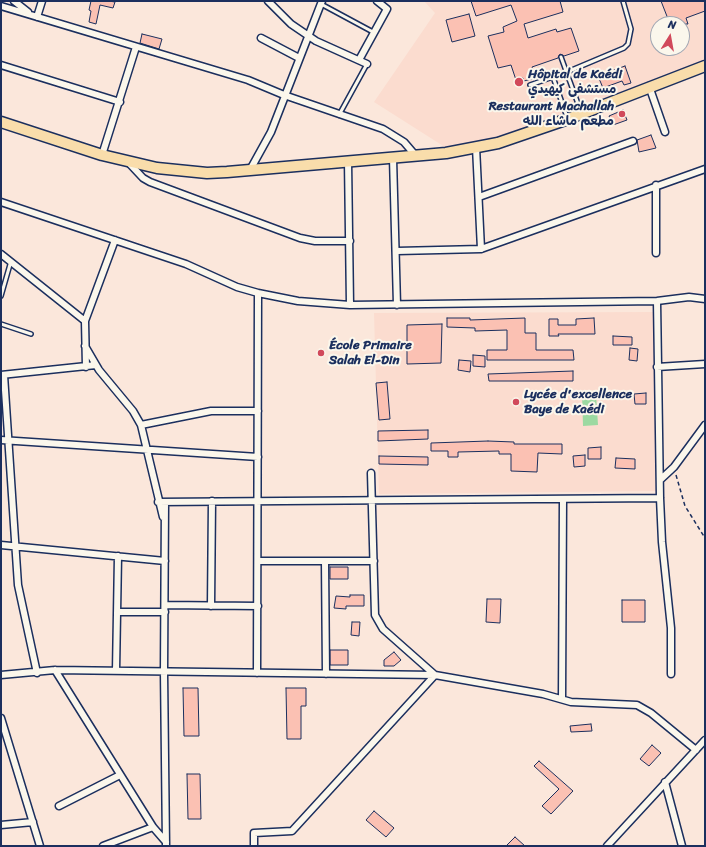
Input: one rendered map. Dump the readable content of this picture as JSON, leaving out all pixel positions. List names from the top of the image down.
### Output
{
  "places": [
    "Hôpital de Kaédi مستشفى كيهيدي",
    "Restaurant Machallah مطعم ماشاء الله",
    "École Primaire Salah El-Din",
    "Lycée d'excellence Baye de Kaédi"
  ],
  "north": "top"
}
